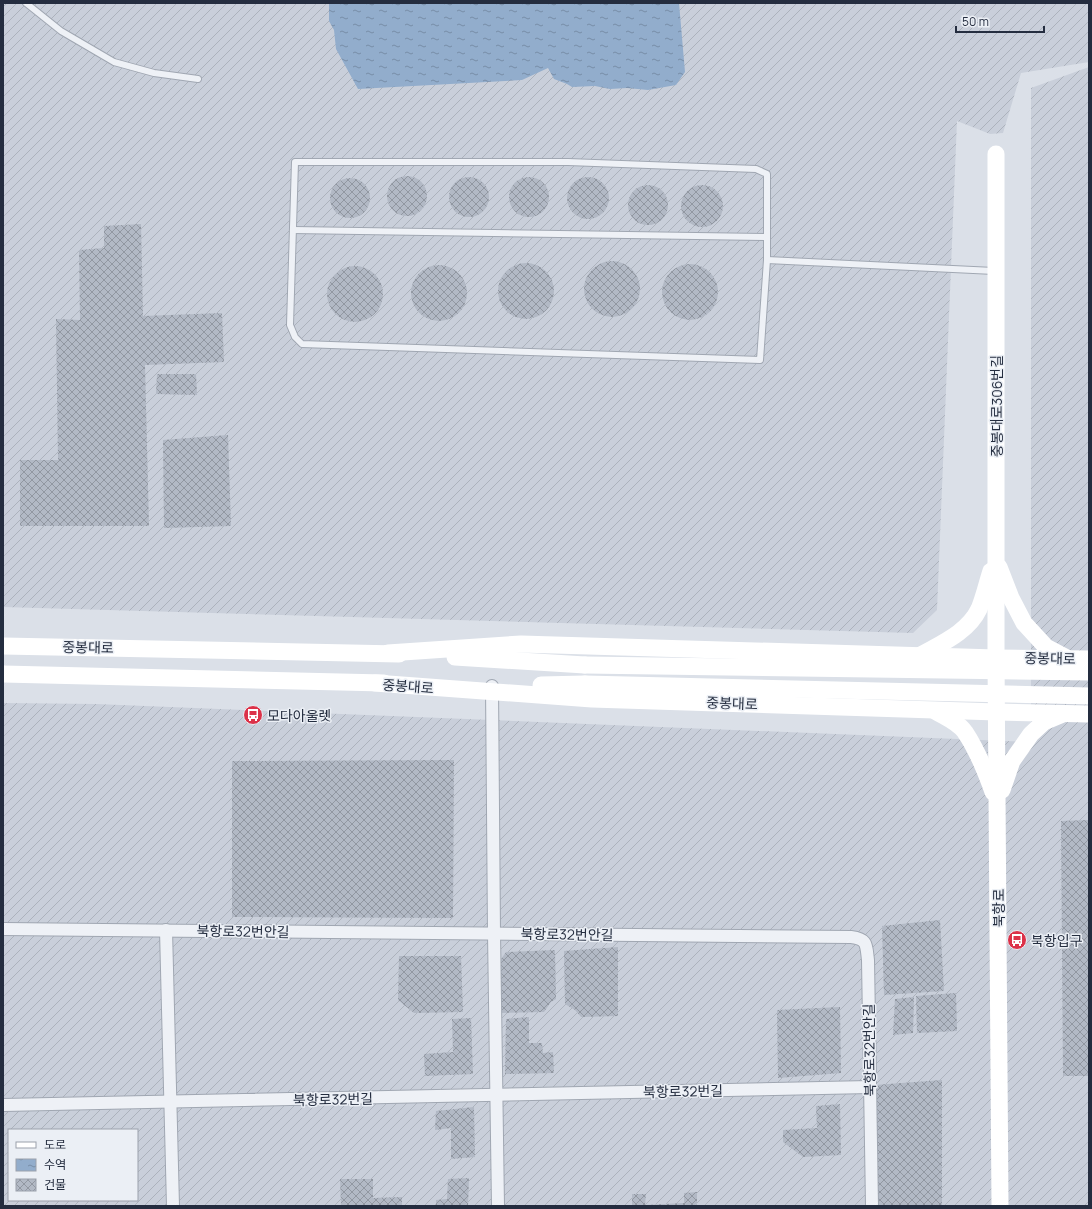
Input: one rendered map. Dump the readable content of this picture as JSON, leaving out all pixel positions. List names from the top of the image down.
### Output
{
  "streets": {
    "main road": ["중봉대로306번길", "중봉대로", "북항로"],
    "street": ["북항로32번안길", "북항로32번길"]
  },
  "crossings": [
    ["중봉대로306번길", "중봉대로"],
    ["중봉대로306번길", "북항로"],
    ["중봉대로", "북항로"],
    ["북항로32번안길", "북항로32번길"]
  ],
  "places": {
    "bus stop": ["모다아울렛", "북항입구"]
  },
  "legend": ["도로", "수역", "건물"],
  "scale_bar": "50 m"
}
